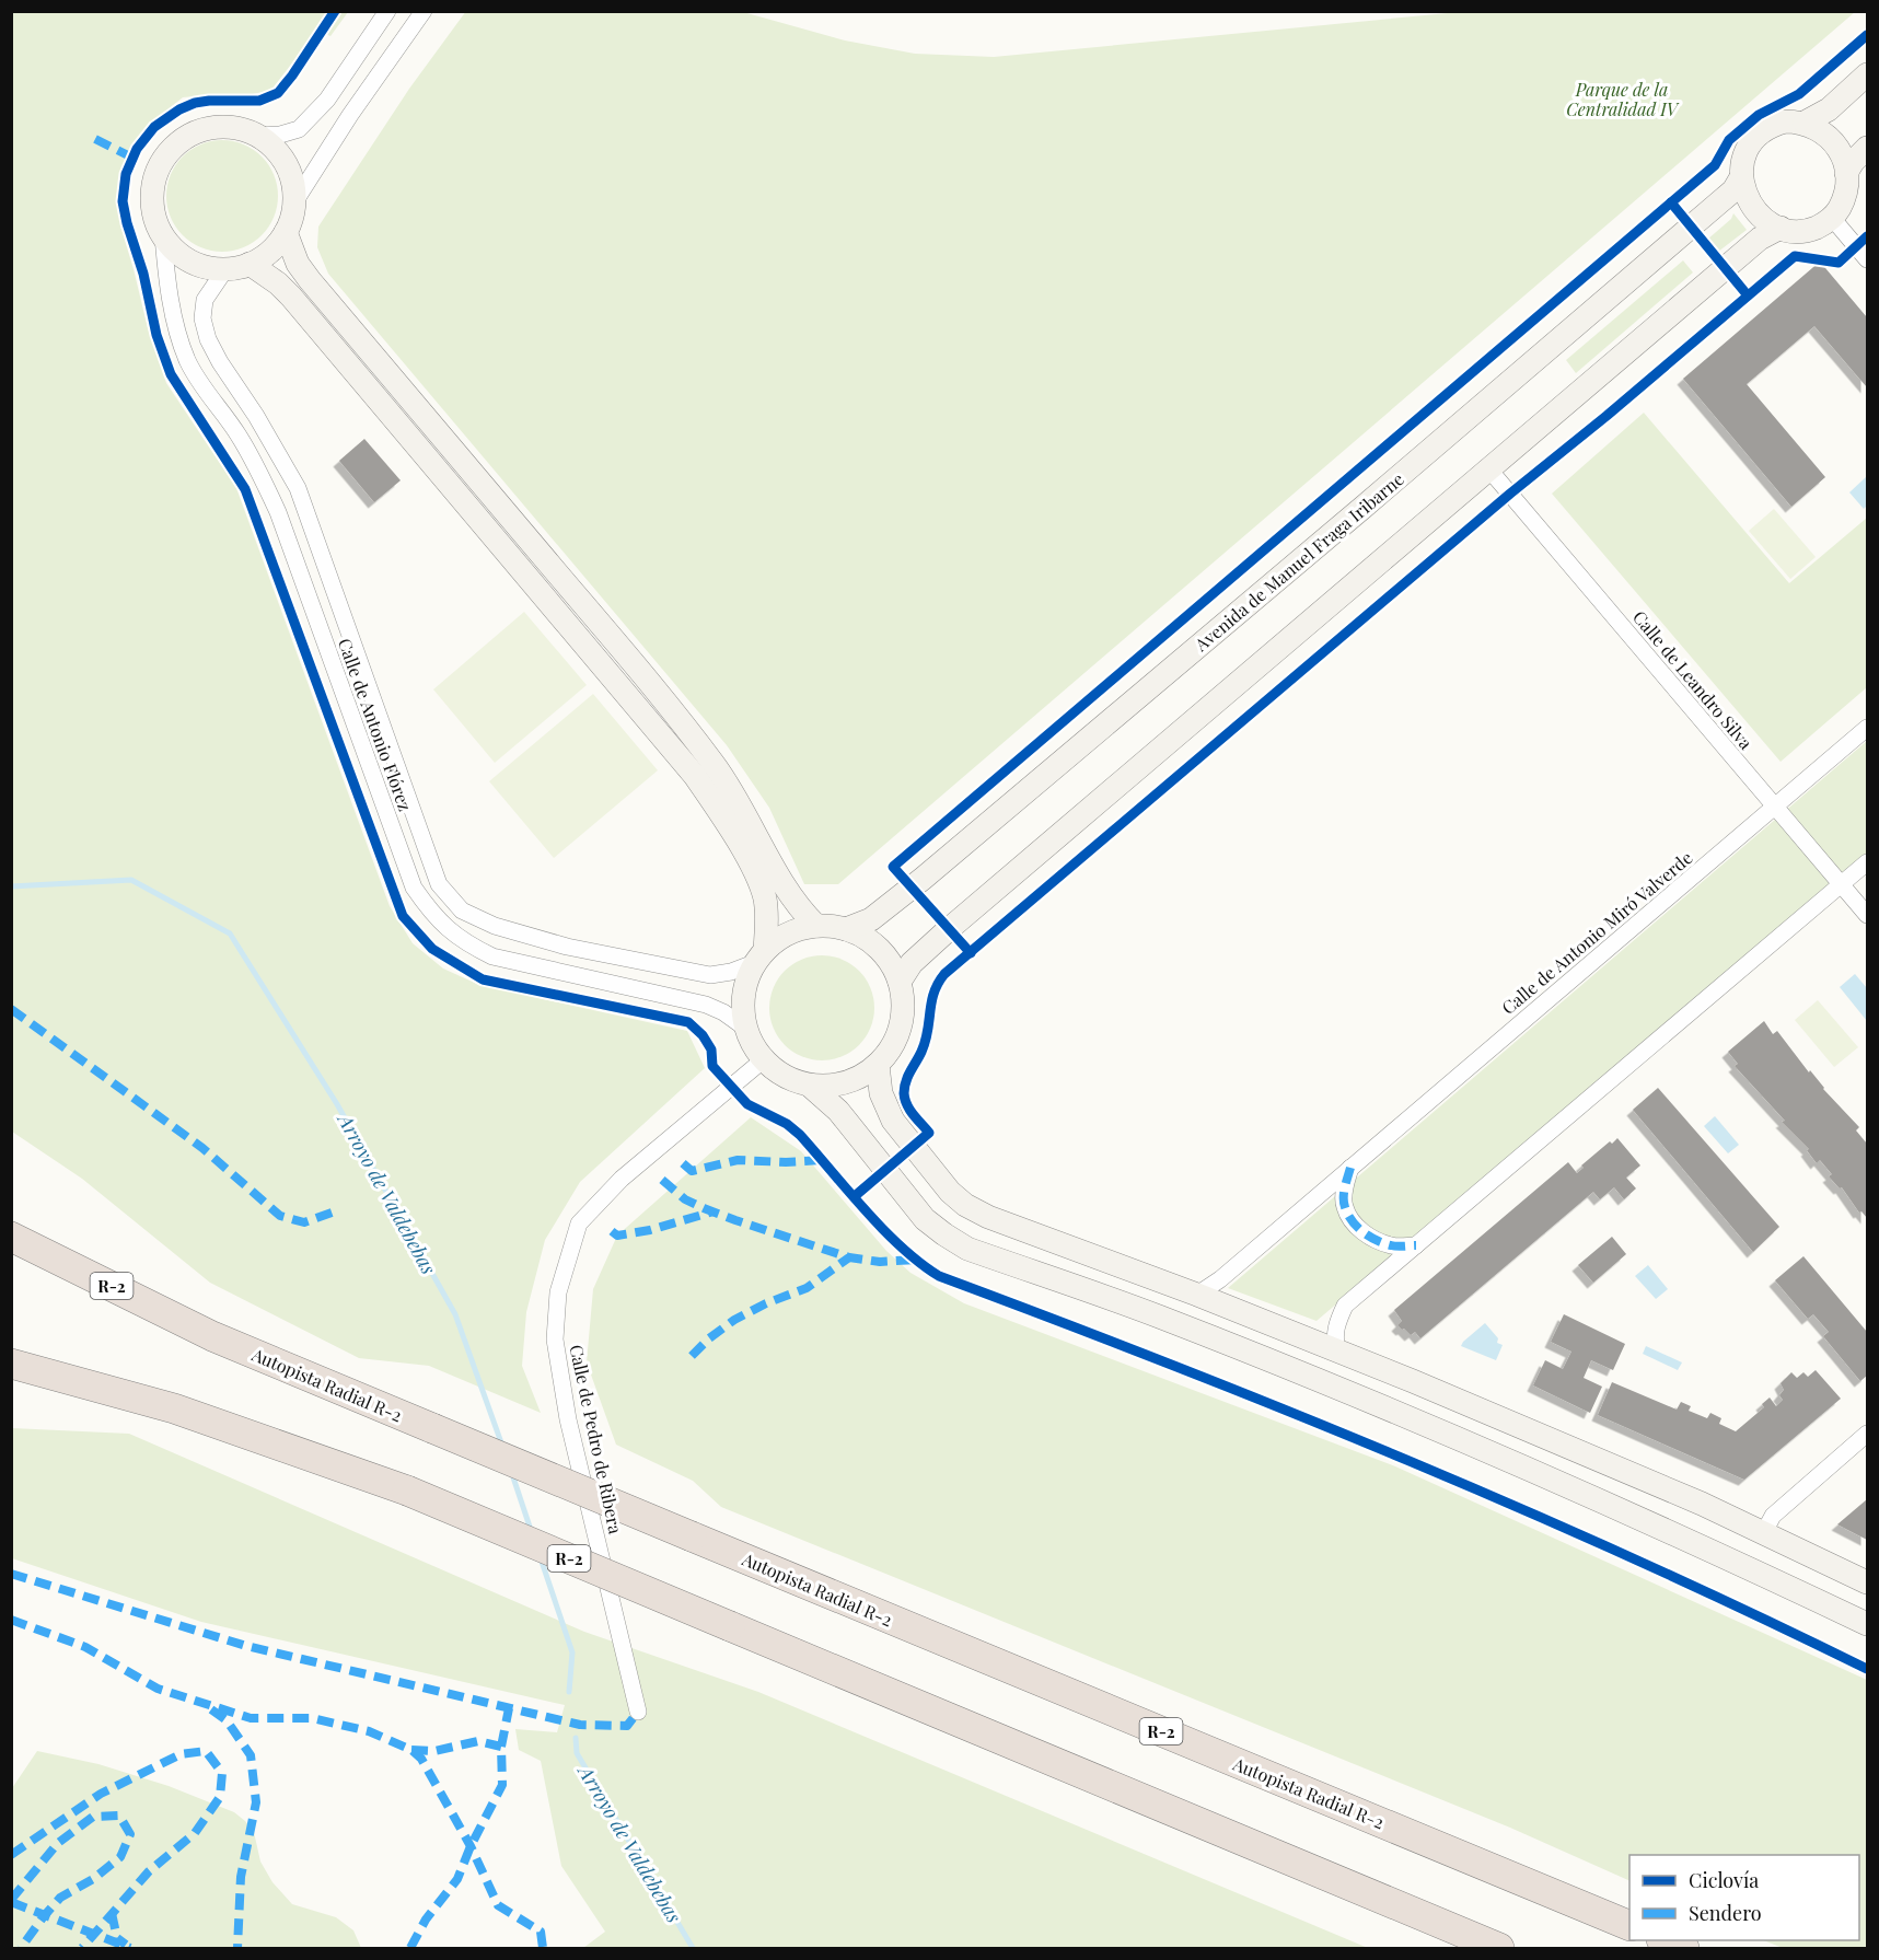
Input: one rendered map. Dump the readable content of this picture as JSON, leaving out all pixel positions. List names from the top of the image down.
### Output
{
  "streets": {
    "highway": ["R-2", "Autopista Radial R-2"],
    "street": [
      "Avenida de Manuel Fraga Iribarne",
      "Calle de Leandro Silva",
      "Calle de Antonio Flórez",
      "Calle de Antonio Miró Valverde",
      "Calle de Pedro de Ribera"
    ]
  },
  "crossings": [
    ["Avenida de Manuel Fraga Iribarne", "Calle de Antonio Flórez"],
    ["Avenida de Manuel Fraga Iribarne", "Calle de Pedro de Ribera"],
    ["Calle de Leandro Silva", "Calle de Antonio Miró Valverde"],
    ["Calle de Antonio Flórez", "Calle de Pedro de Ribera"]
  ],
  "water": ["Arroyo de Valdebebas"],
  "parks": ["Parque de la Centralidad IV"],
  "legend": ["Ciclovía", "Sendero"]
}
